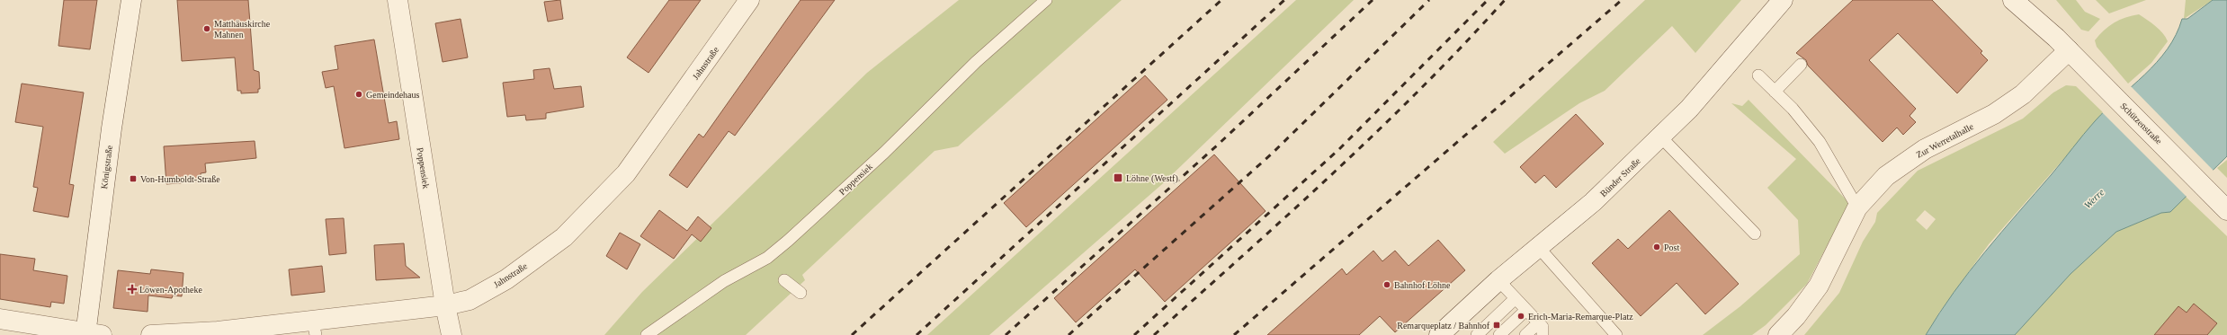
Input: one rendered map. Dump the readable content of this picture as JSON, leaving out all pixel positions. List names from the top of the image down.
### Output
{
  "streets": {
    "street": [
      "Jahnstraße",
      "Schützenstraße",
      "Zur Werretalhalle",
      "Königstraße",
      "Poppensiek",
      "Bünder Straße"
    ]
  },
  "crossings": [
    ["Jahnstraße", "Poppensiek"],
    ["Schützenstraße", "Zur Werretalhalle"]
  ],
  "water": ["Werre"],
  "places": {
    "other": [
      "Matthäuskirche Mahnen",
      "Gemeindehaus",
      "Post",
      "Bahnhof Löhne",
      "Erich-Maria-Remarque-Platz"
    ],
    "transit": ["Löhne (Westf)", "Von-Humboldt-Straße", "Remarqueplatz / Bahnhof"],
    "health": ["Löwen-Apotheke"]
  }
}
